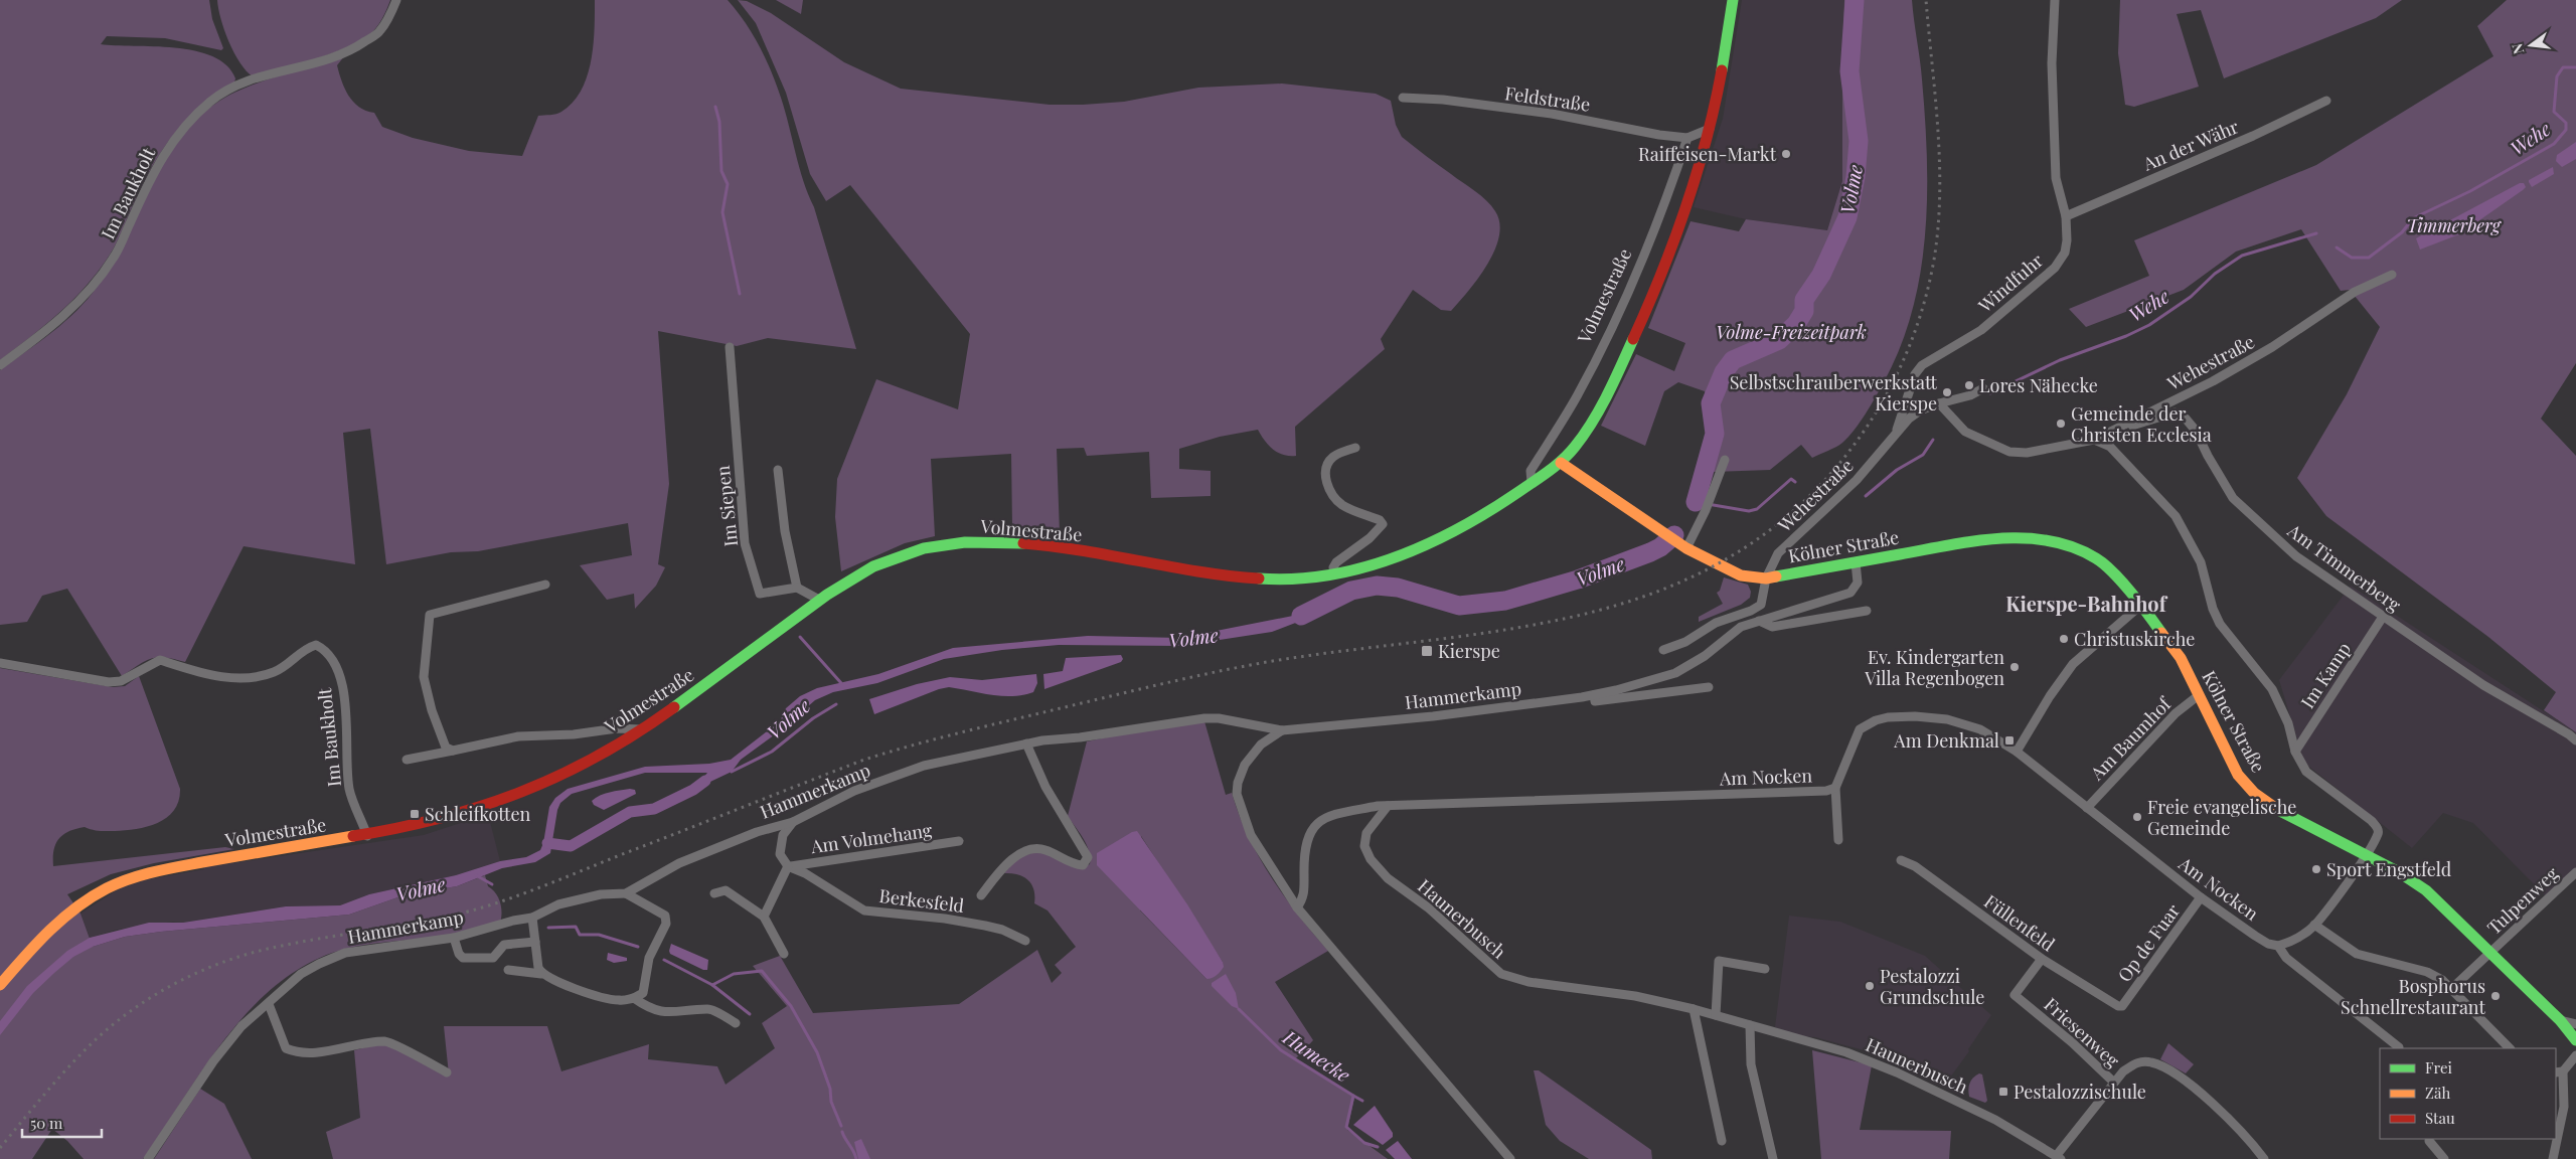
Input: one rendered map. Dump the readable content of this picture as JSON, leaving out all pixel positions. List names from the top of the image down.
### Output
{
  "streets": {
    "main road": ["Volmestraße", "Kölner Straße"],
    "street": [
      "Feldstraße",
      "An der Währ",
      "Im Baukholt",
      "Windfuhr",
      "Wehestraße",
      "Im Siepen",
      "Am Timmerberg",
      "Im Kamp",
      "Hammerkamp",
      "Am Baumhof",
      "Am Nocken",
      "Am Volmehang",
      "Berkesfeld",
      "Tulpenweg",
      "Haunerbusch",
      "Füllenfeld",
      "Op de Fuar",
      "Friesenweg"
    ]
  },
  "crossings": [
    ["Feldstraße", "Volmestraße"],
    ["An der Währ", "Windfuhr"],
    ["Im Baukholt", "Volmestraße"],
    ["Windfuhr", "Wehestraße"],
    ["Volmestraße", "Kölner Straße"],
    ["Wehestraße", "Kölner Straße"],
    ["Wehestraße", "Am Timmerberg"],
    ["Kölner Straße", "Hammerkamp"],
    ["Kölner Straße", "Am Baumhof"],
    ["Kölner Straße", "Tulpenweg"],
    ["Am Timmerberg", "Im Kamp"],
    ["Hammerkamp", "Berkesfeld"],
    ["Am Baumhof", "Am Nocken"],
    ["Am Nocken", "Haunerbusch"],
    ["Am Nocken", "Op de Fuar"],
    ["Am Volmehang", "Berkesfeld"],
    ["Haunerbusch", "Friesenweg"],
    ["Füllenfeld", "Op de Fuar"],
    ["Füllenfeld", "Friesenweg"]
  ],
  "districts": ["Kierspe-Bahnhof"],
  "water": ["Wehe", "Volme", "Humecke"],
  "parks": ["Timmerberg", "Volme-Freizeitpark"],
  "places": {
    "other": [
      "Raiffeisen-Markt",
      "Lores Nähecke",
      "Selbstschrauberwerkstatt Kierspe",
      "Gemeinde der Christen Ecclesia",
      "Christuskirche",
      "Ev. Kindergarten Villa Regenbogen",
      "Freie evangelische Gemeinde",
      "Sport Engstfeld",
      "Pestalozzi Grundschule",
      "Bosphorus Schnellrestaurant"
    ],
    "transit": [
      "Kierspe",
      "Am Denkmal",
      "Schleifkotten",
      "Pestalozzischule"
    ]
  },
  "legend": ["Frei", "Zäh", "Stau"],
  "scale_bar": "50 m",
  "north": "left"
}
